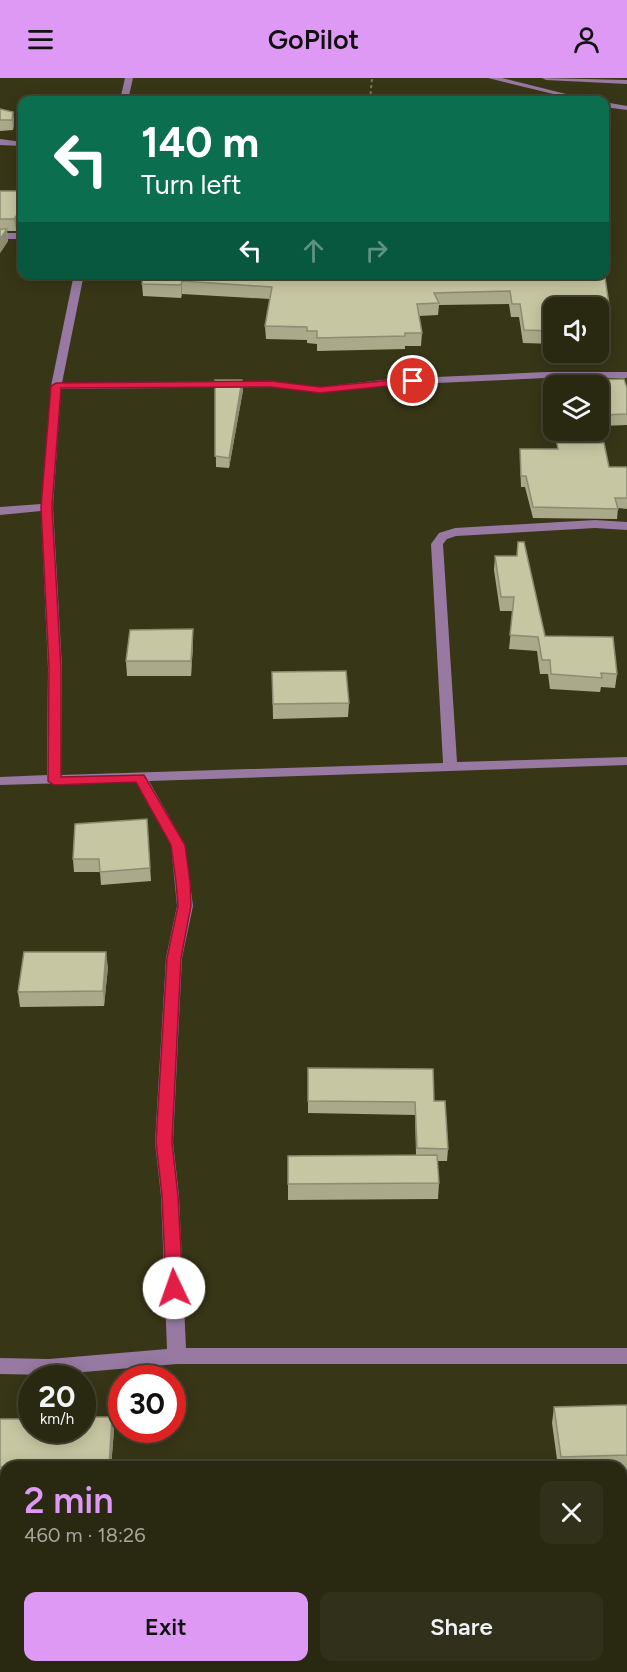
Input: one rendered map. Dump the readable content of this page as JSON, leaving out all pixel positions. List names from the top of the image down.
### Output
{
  "page": {
    "header": "GoPilot",
    "turn": ["140 m", "Turn left"],
    "speed": "20 km/h",
    "limit": "30",
    "heading": ["2 min", "460 m · 18:26"],
    "buttons": ["Exit", "Share"]
  }
}
